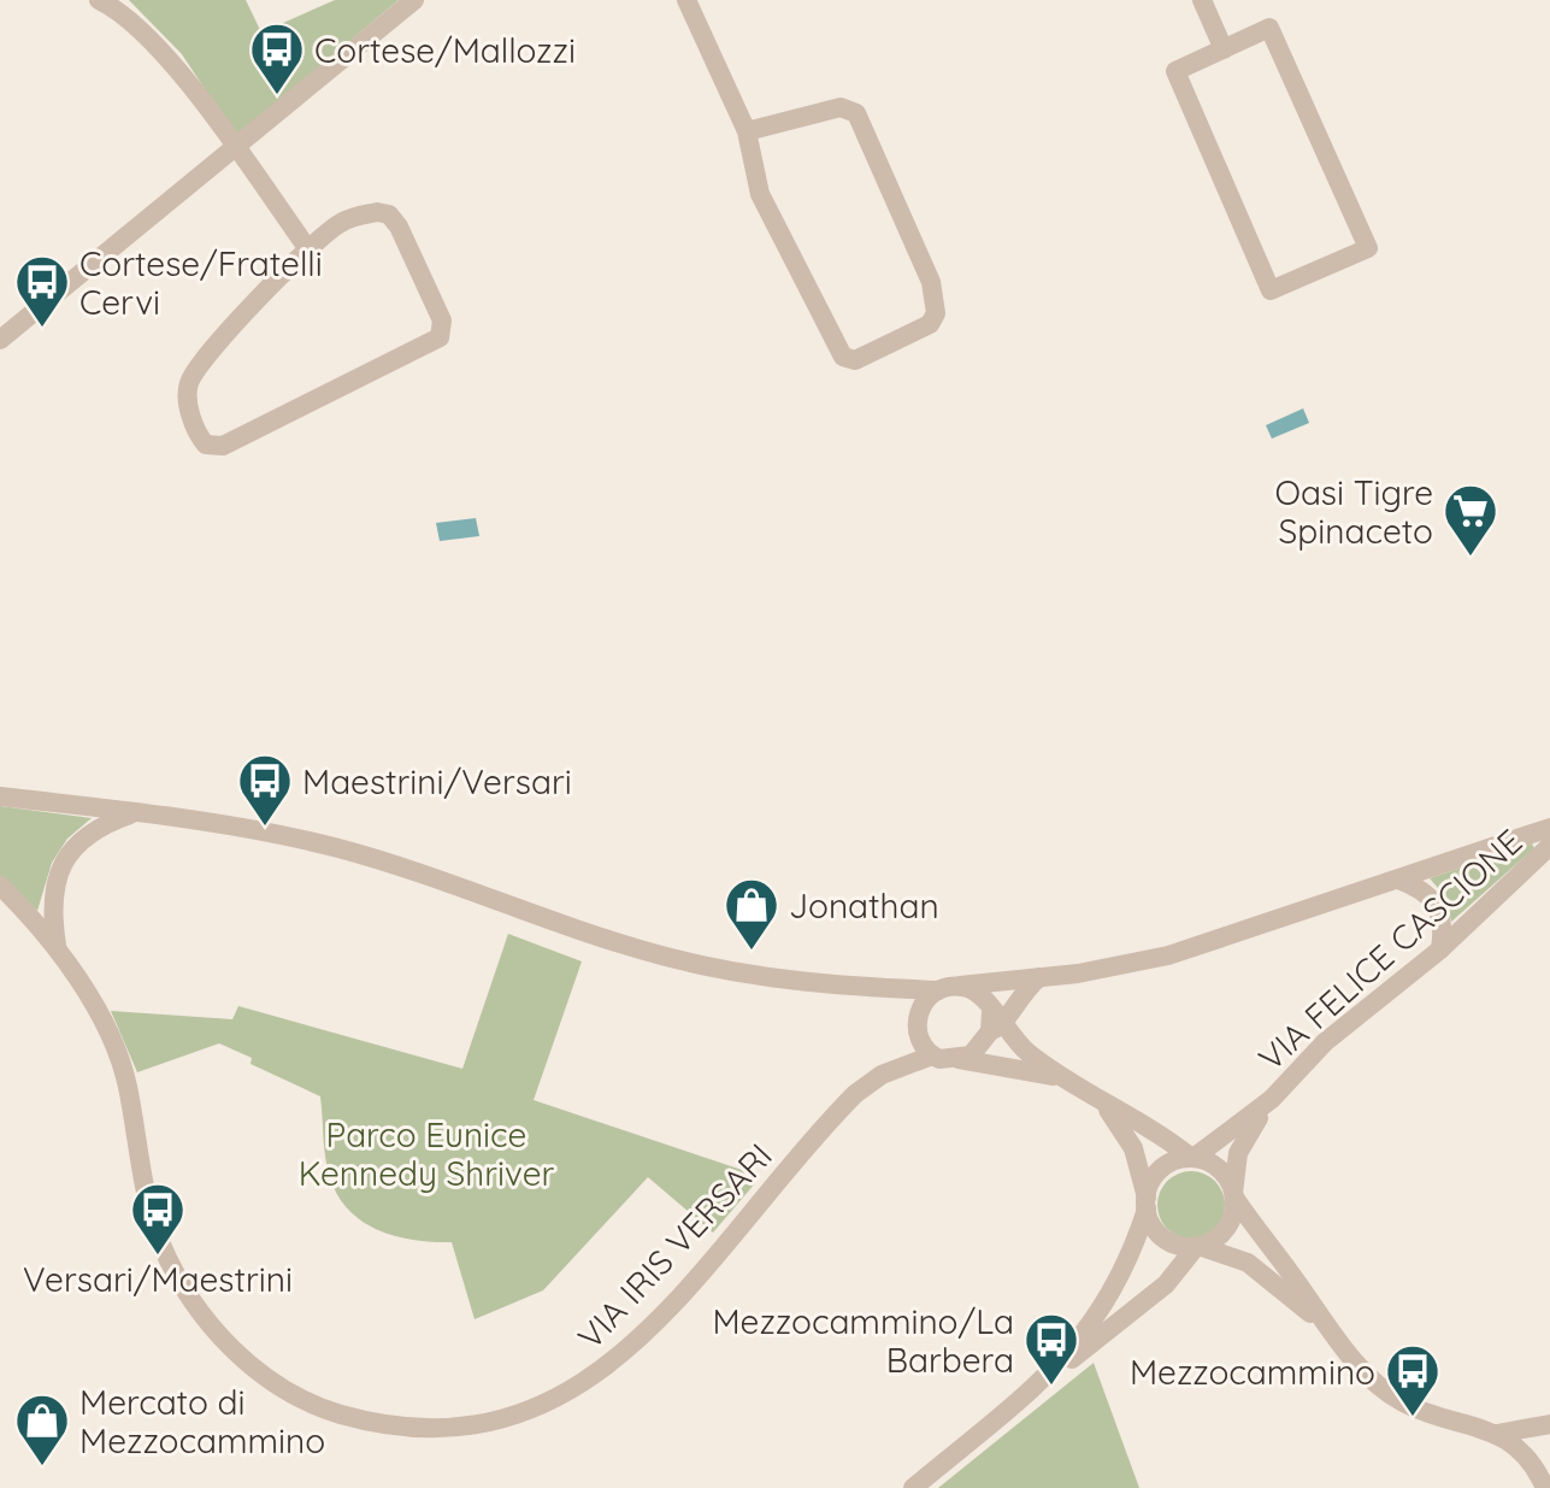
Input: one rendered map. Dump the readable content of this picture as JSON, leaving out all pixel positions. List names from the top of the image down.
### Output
{
  "streets": {
    "street": ["VIA FELICE CASCIONE", "VIA IRIS VERSARI"]
  },
  "parks": ["Parco Eunice Kennedy Shriver"],
  "places": {
    "bus stop": [
      "Cortese/Mallozzi",
      "Cortese/Fratelli Cervi",
      "Maestrini/Versari",
      "Versari/Maestrini",
      "Mezzocammino/La Barbera",
      "Mezzocammino"
    ],
    "supermarket": ["Oasi Tigre Spinaceto"],
    "shop": ["Jonathan", "Mercato di Mezzocammino"]
  }
}
